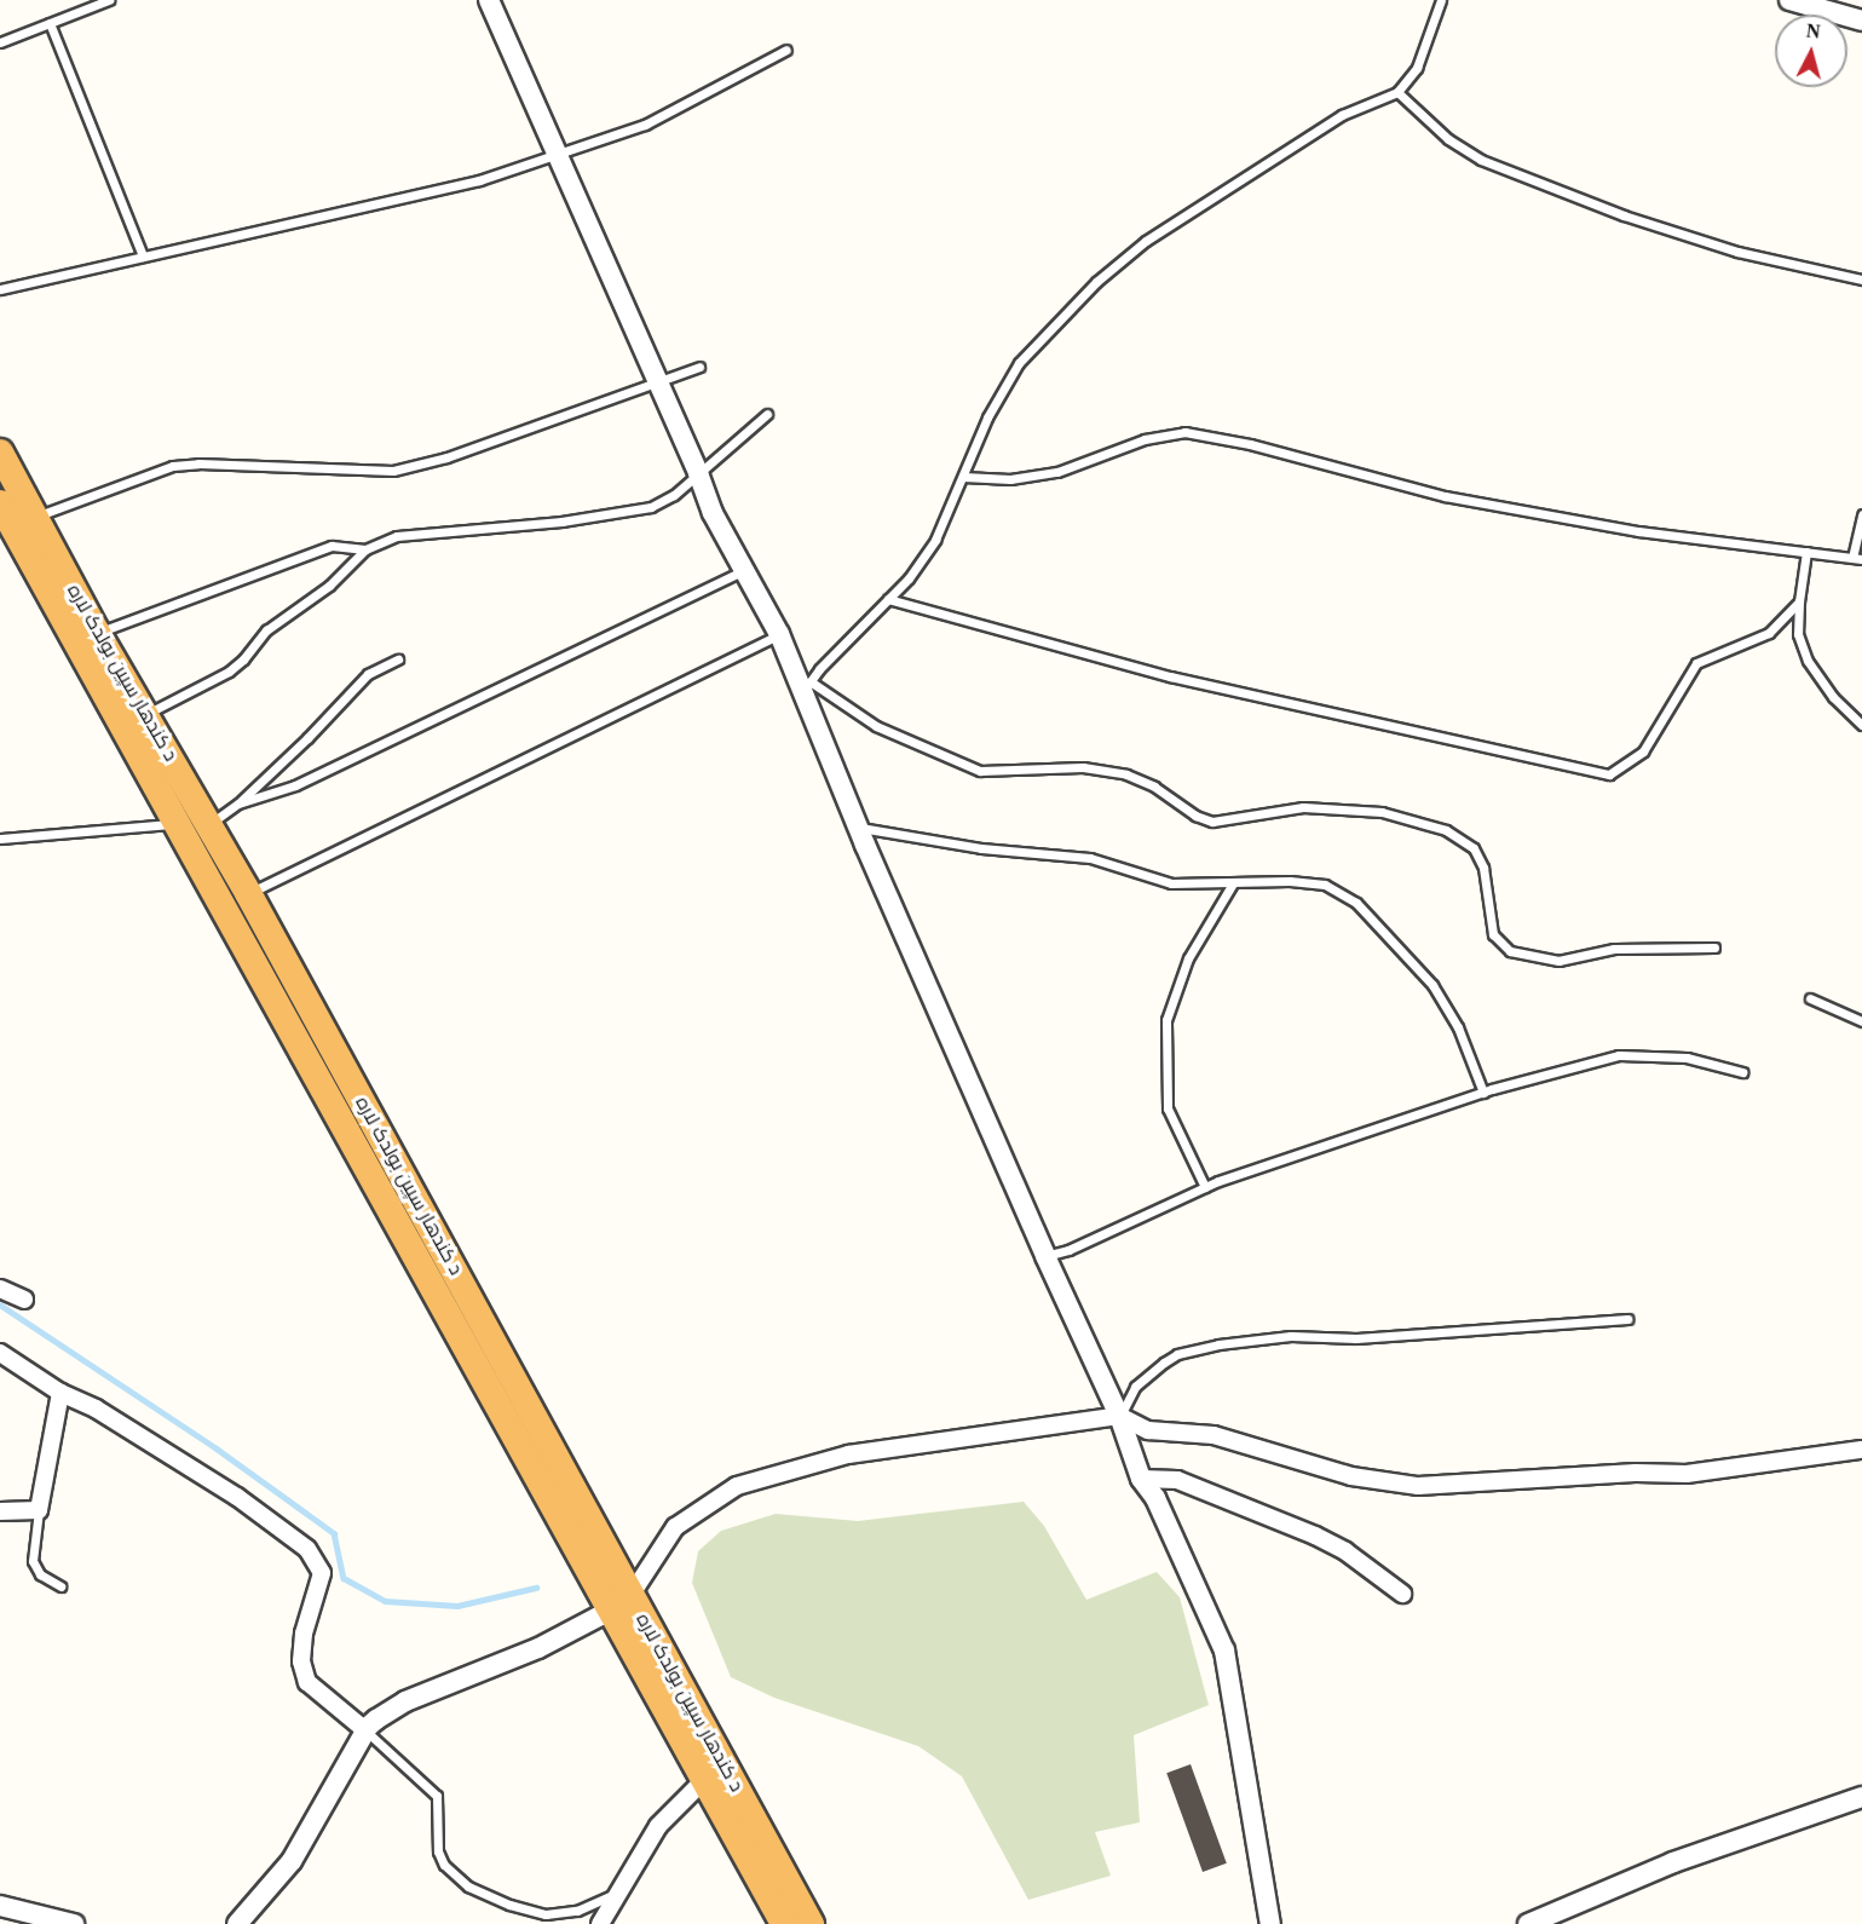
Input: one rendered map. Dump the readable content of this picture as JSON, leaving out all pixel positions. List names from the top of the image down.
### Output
{
  "streets": {
    "highway": ["د کندهار سپین بولدک لاره"]
  },
  "north": "top"
}
